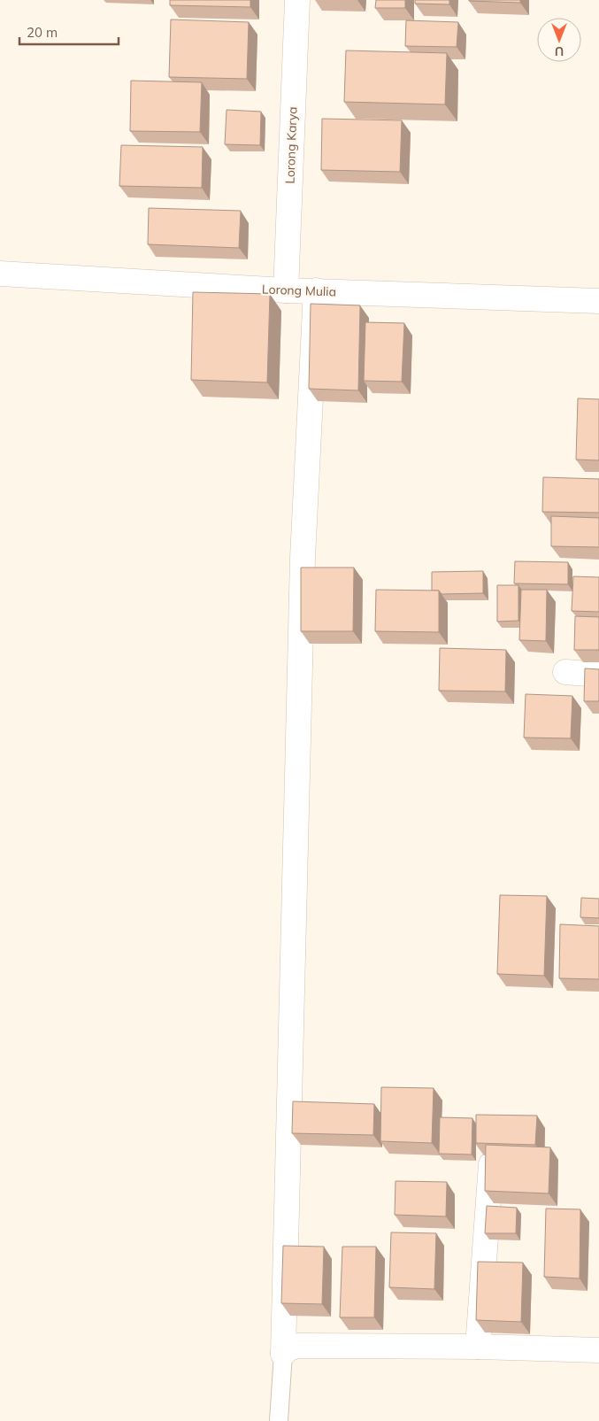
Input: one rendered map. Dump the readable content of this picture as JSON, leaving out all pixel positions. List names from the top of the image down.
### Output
{
  "streets": {
    "street": ["Lorong Karya", "Lorong Mulia"]
  },
  "crossings": [
    ["Lorong Karya", "Lorong Mulia"]
  ],
  "scale_bar": "20 m",
  "north": "bottom"
}
